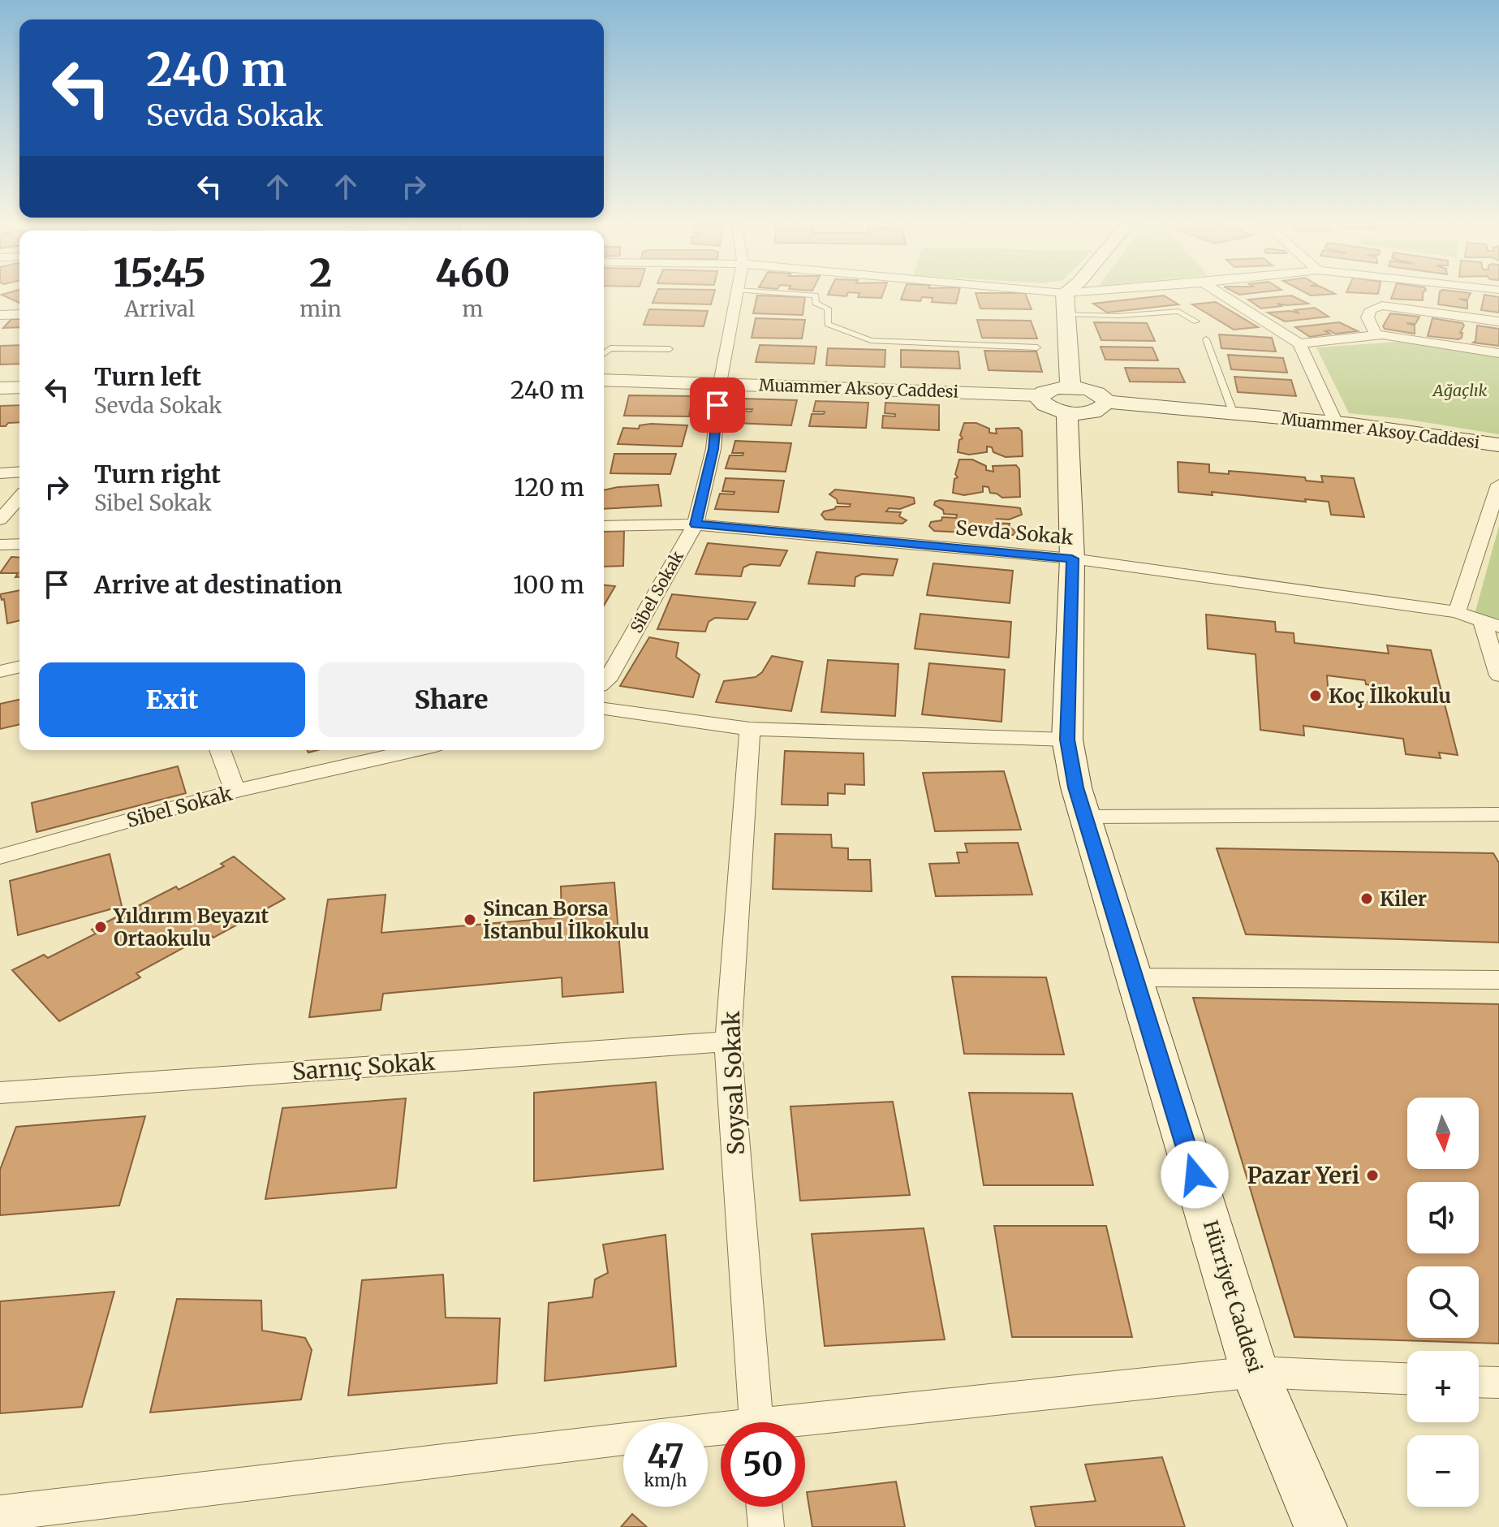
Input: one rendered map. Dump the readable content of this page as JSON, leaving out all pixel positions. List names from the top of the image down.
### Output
{
  "streets": {
    "main road": ["Muammer Aksoy Caddesi", "Hürriyet Caddesi"],
    "street": [
      "Sevda Sokak",
      "Sibel Sokak",
      "Sarnıç Sokak",
      "Soysal Sokak"
    ]
  },
  "crossings": [
    ["Muammer Aksoy Caddesi", "Sibel Sokak"],
    ["Muammer Aksoy Caddesi", "Hürriyet Caddesi"],
    ["Sevda Sokak", "Sibel Sokak"],
    ["Sevda Sokak", "Hürriyet Caddesi"],
    ["Sarnıç Sokak", "Soysal Sokak"]
  ],
  "parks": ["Ağaçlık"],
  "places": [
    "Koç İlkokulu",
    "Kiler",
    "Sincan Borsa İstanbul İlkokulu",
    "Yıldırım Beyazıt Ortaokulu",
    "Pazar Yeri"
  ],
  "north": "bottom",
  "page": {
    "turn": ["240 m", "Sevda Sokak"],
    "eta": [
      "15:45",
      "Arrival",
      "2",
      "min",
      "460",
      "m"
    ],
    "list": [
      {
        "name": "Turn left",
        "note": "Sevda Sokak",
        "value": "240 m"
      },
      {
        "name": "Turn right",
        "note": "Sibel Sokak",
        "value": "120 m"
      },
      {
        "name": "Arrive at destination",
        "value": "100 m"
      }
    ],
    "buttons": ["Exit", "Share"],
    "map_buttons": ["+", "−"],
    "speed": "47 km/h",
    "limit": "50"
  }
}
